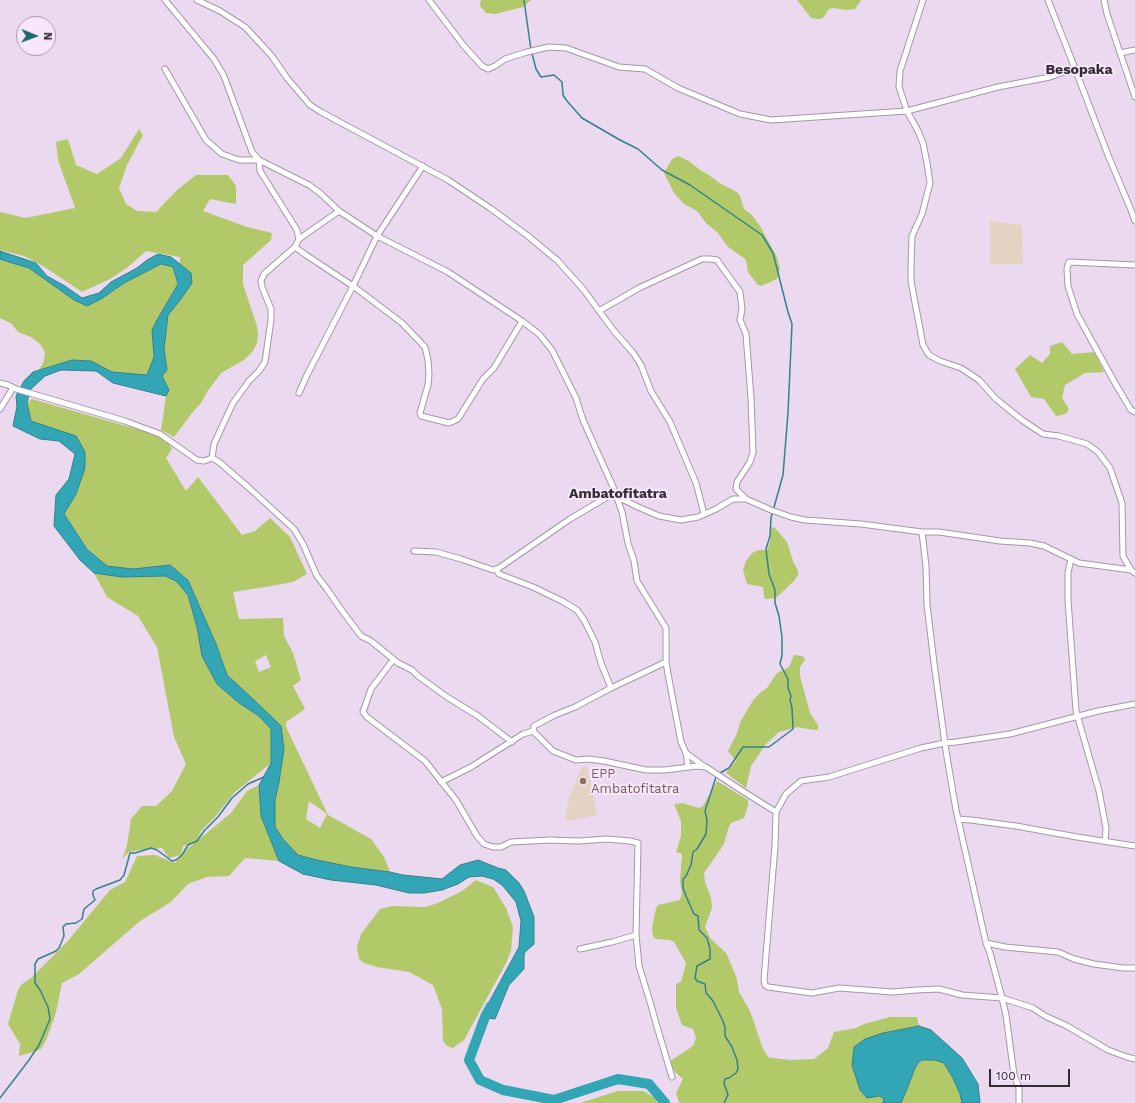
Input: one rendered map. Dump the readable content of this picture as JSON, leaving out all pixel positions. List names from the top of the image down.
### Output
{
  "districts": ["Besopaka", "Ambatofitatra"],
  "places": ["EPP Ambatofitatra"],
  "scale_bar": "100 m",
  "north": "right"
}
